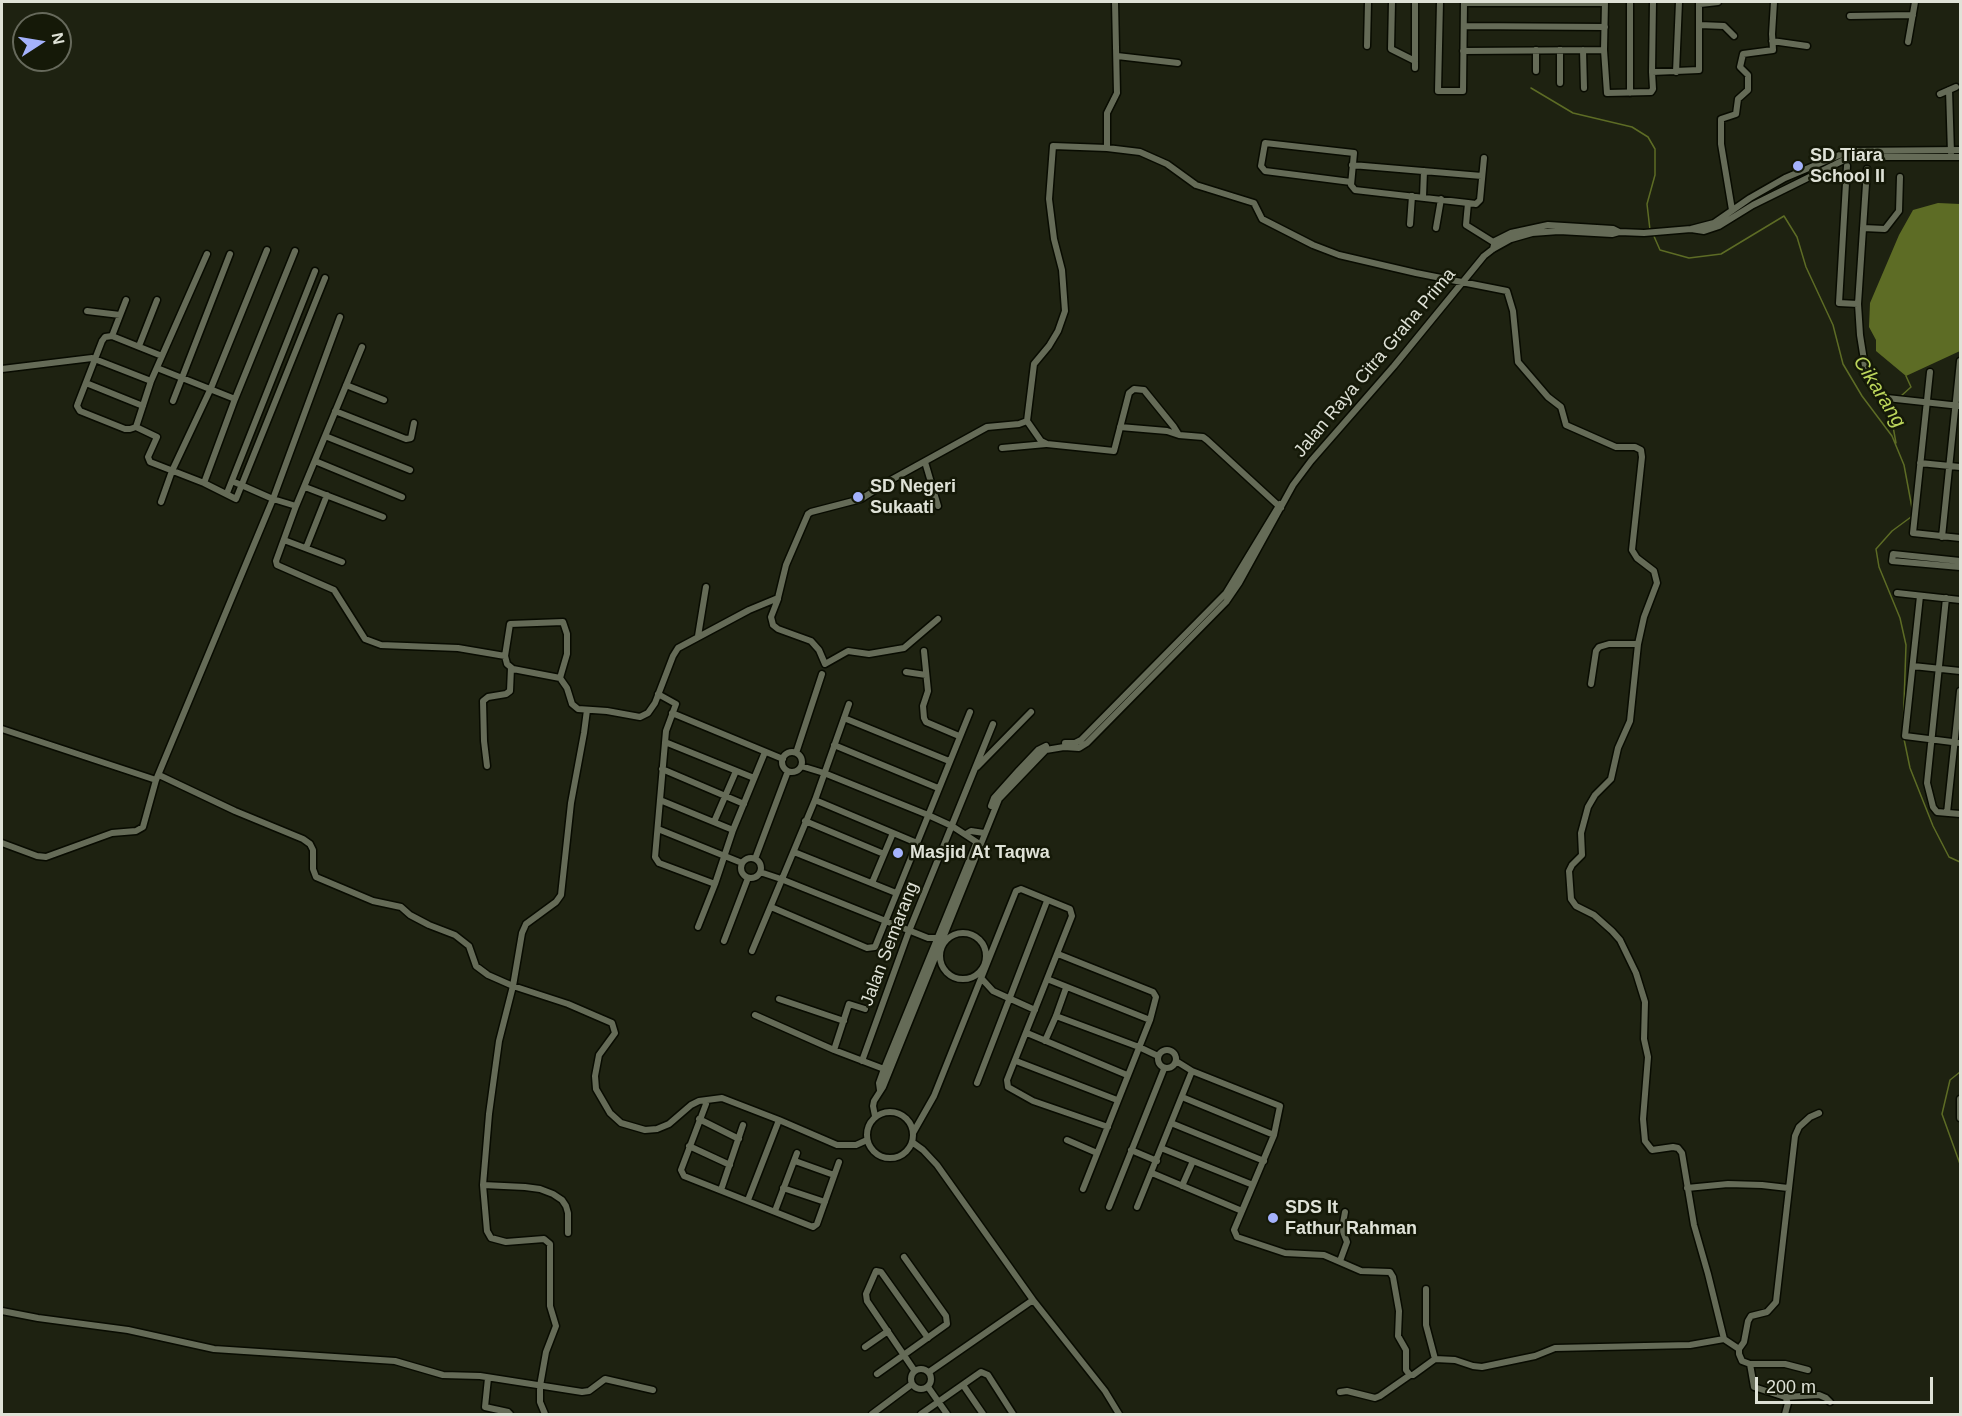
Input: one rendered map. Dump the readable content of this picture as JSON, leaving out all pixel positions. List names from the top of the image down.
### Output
{
  "streets": {
    "street": ["Jalan Raya Citra Graha Prima", "Jalan Semarang"]
  },
  "water": ["Cikarang"],
  "places": [
    "SD Tiara School II",
    "SD Negeri Sukaati",
    "Masjid At Taqwa",
    "SDS It Fathur Rahman"
  ],
  "scale_bar": "200 m",
  "north": "right"
}
